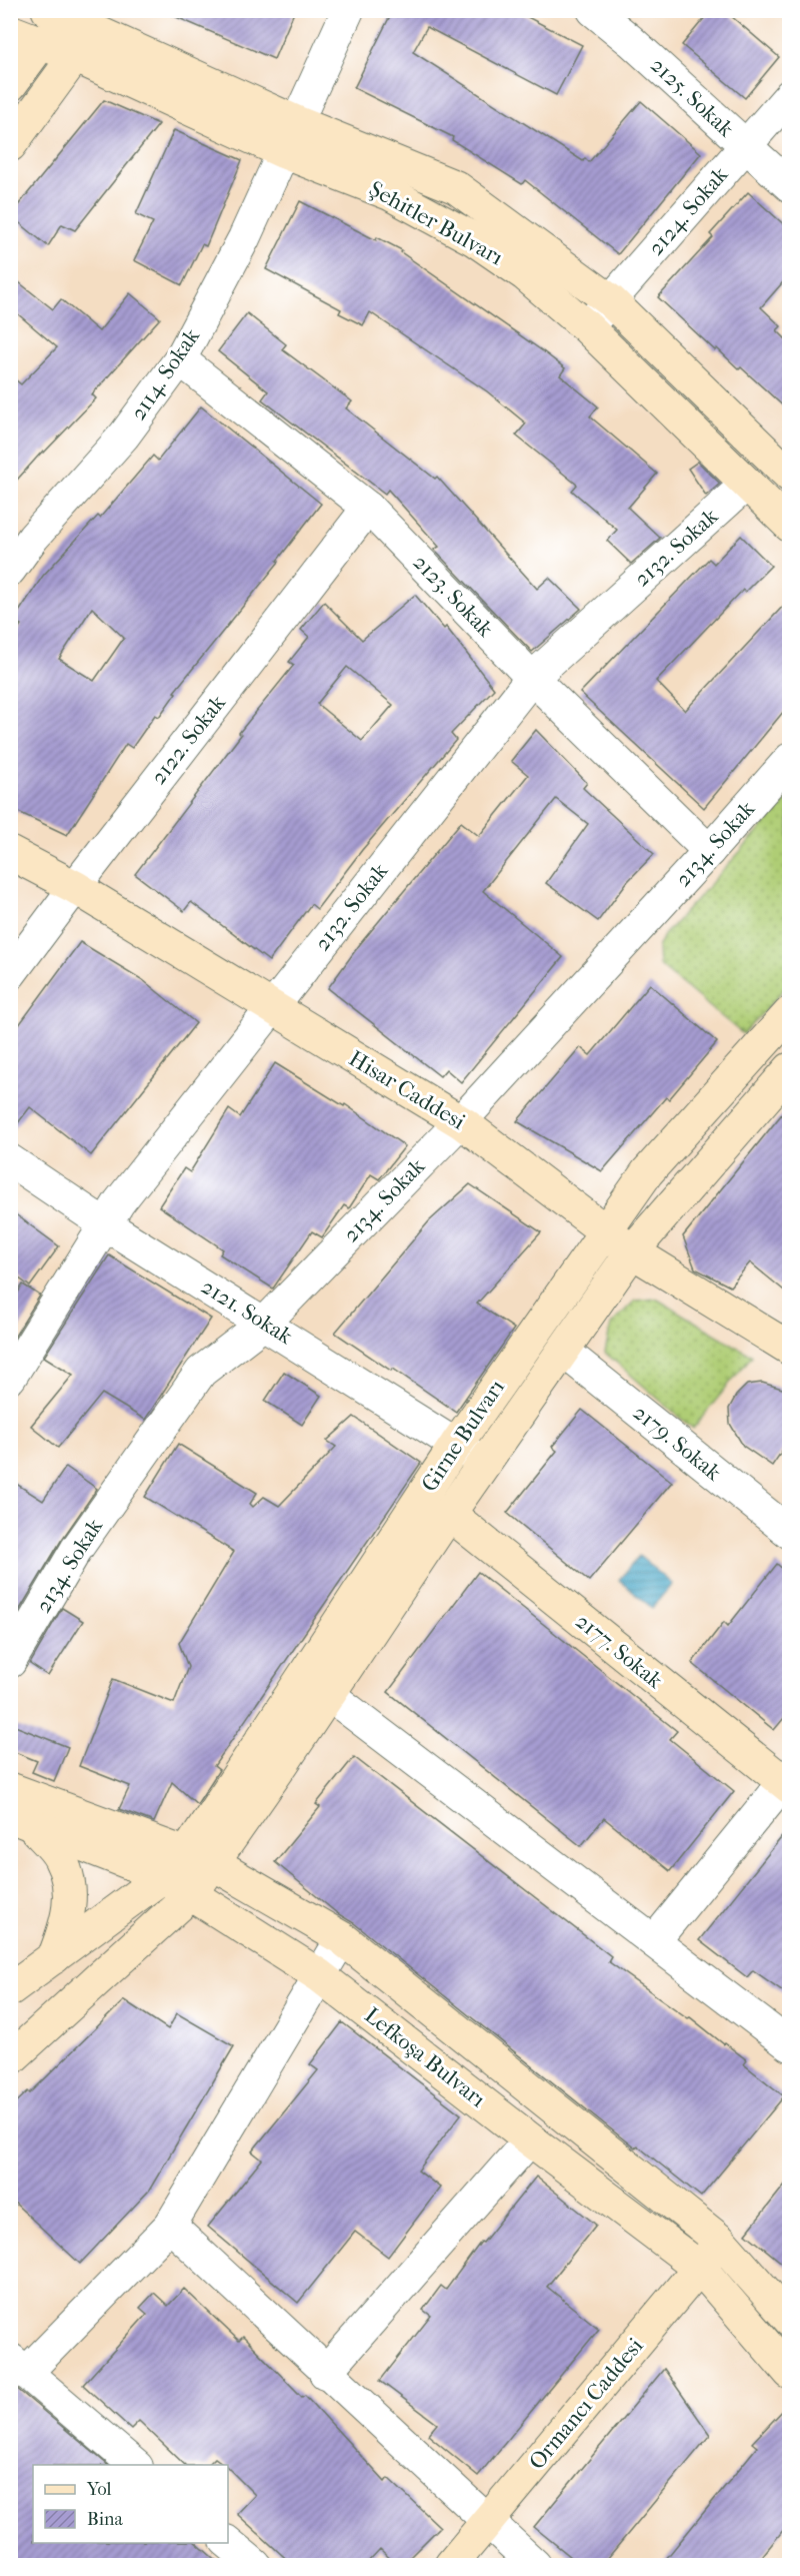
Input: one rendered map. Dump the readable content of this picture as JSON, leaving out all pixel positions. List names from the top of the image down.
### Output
{
  "streets": {
    "main road": [
      "Şehitler Bulvarı",
      "Hisar Caddesi",
      "Girne Bulvarı",
      "2177. Sokak",
      "Lefkoşa Bulvarı",
      "Ormancı Caddesi"
    ],
    "street": [
      "2125. Sokak",
      "2124. Sokak",
      "2114. Sokak",
      "2132. Sokak",
      "2123. Sokak",
      "2122. Sokak",
      "2134. Sokak",
      "2121. Sokak",
      "2179. Sokak"
    ]
  },
  "crossings": [
    ["2125. Sokak", "2124. Sokak"],
    ["2124. Sokak", "Şehitler Bulvarı"],
    ["Şehitler Bulvarı", "2114. Sokak"],
    ["Şehitler Bulvarı", "2132. Sokak"],
    ["2114. Sokak", "2123. Sokak"],
    ["2132. Sokak", "2123. Sokak"],
    ["2132. Sokak", "Hisar Caddesi"],
    ["2132. Sokak", "2121. Sokak"],
    ["2123. Sokak", "2122. Sokak"],
    ["2123. Sokak", "2134. Sokak"],
    ["2122. Sokak", "Hisar Caddesi"],
    ["2134. Sokak", "Hisar Caddesi"],
    ["2134. Sokak", "2121. Sokak"],
    ["Hisar Caddesi", "Girne Bulvarı"],
    ["2121. Sokak", "Girne Bulvarı"],
    ["Girne Bulvarı", "2179. Sokak"],
    ["Girne Bulvarı", "2177. Sokak"],
    ["Girne Bulvarı", "Lefkoşa Bulvarı"],
    ["Lefkoşa Bulvarı", "Ormancı Caddesi"]
  ],
  "legend": ["Yol", "Bina"]
}
